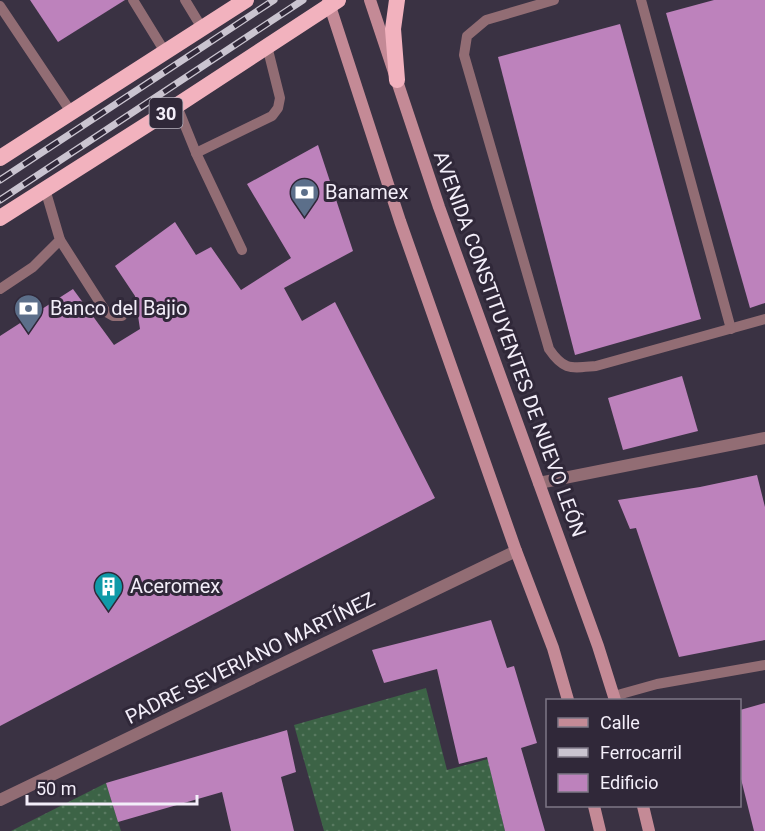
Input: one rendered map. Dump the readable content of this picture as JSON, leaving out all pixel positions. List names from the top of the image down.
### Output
{
  "streets": {
    "highway": ["30"],
    "main road": ["AVENIDA CONSTITUYENTES DE NUEVO LEÓN"],
    "street": ["PADRE SEVERIANO MARTÍNEZ"]
  },
  "places": {
    "bank": ["Banamex", "Banco del Bajio"],
    "building": ["Aceromex"]
  },
  "legend": ["Calle", "Ferrocarril", "Edificio"],
  "scale_bar": "50 m"
}
